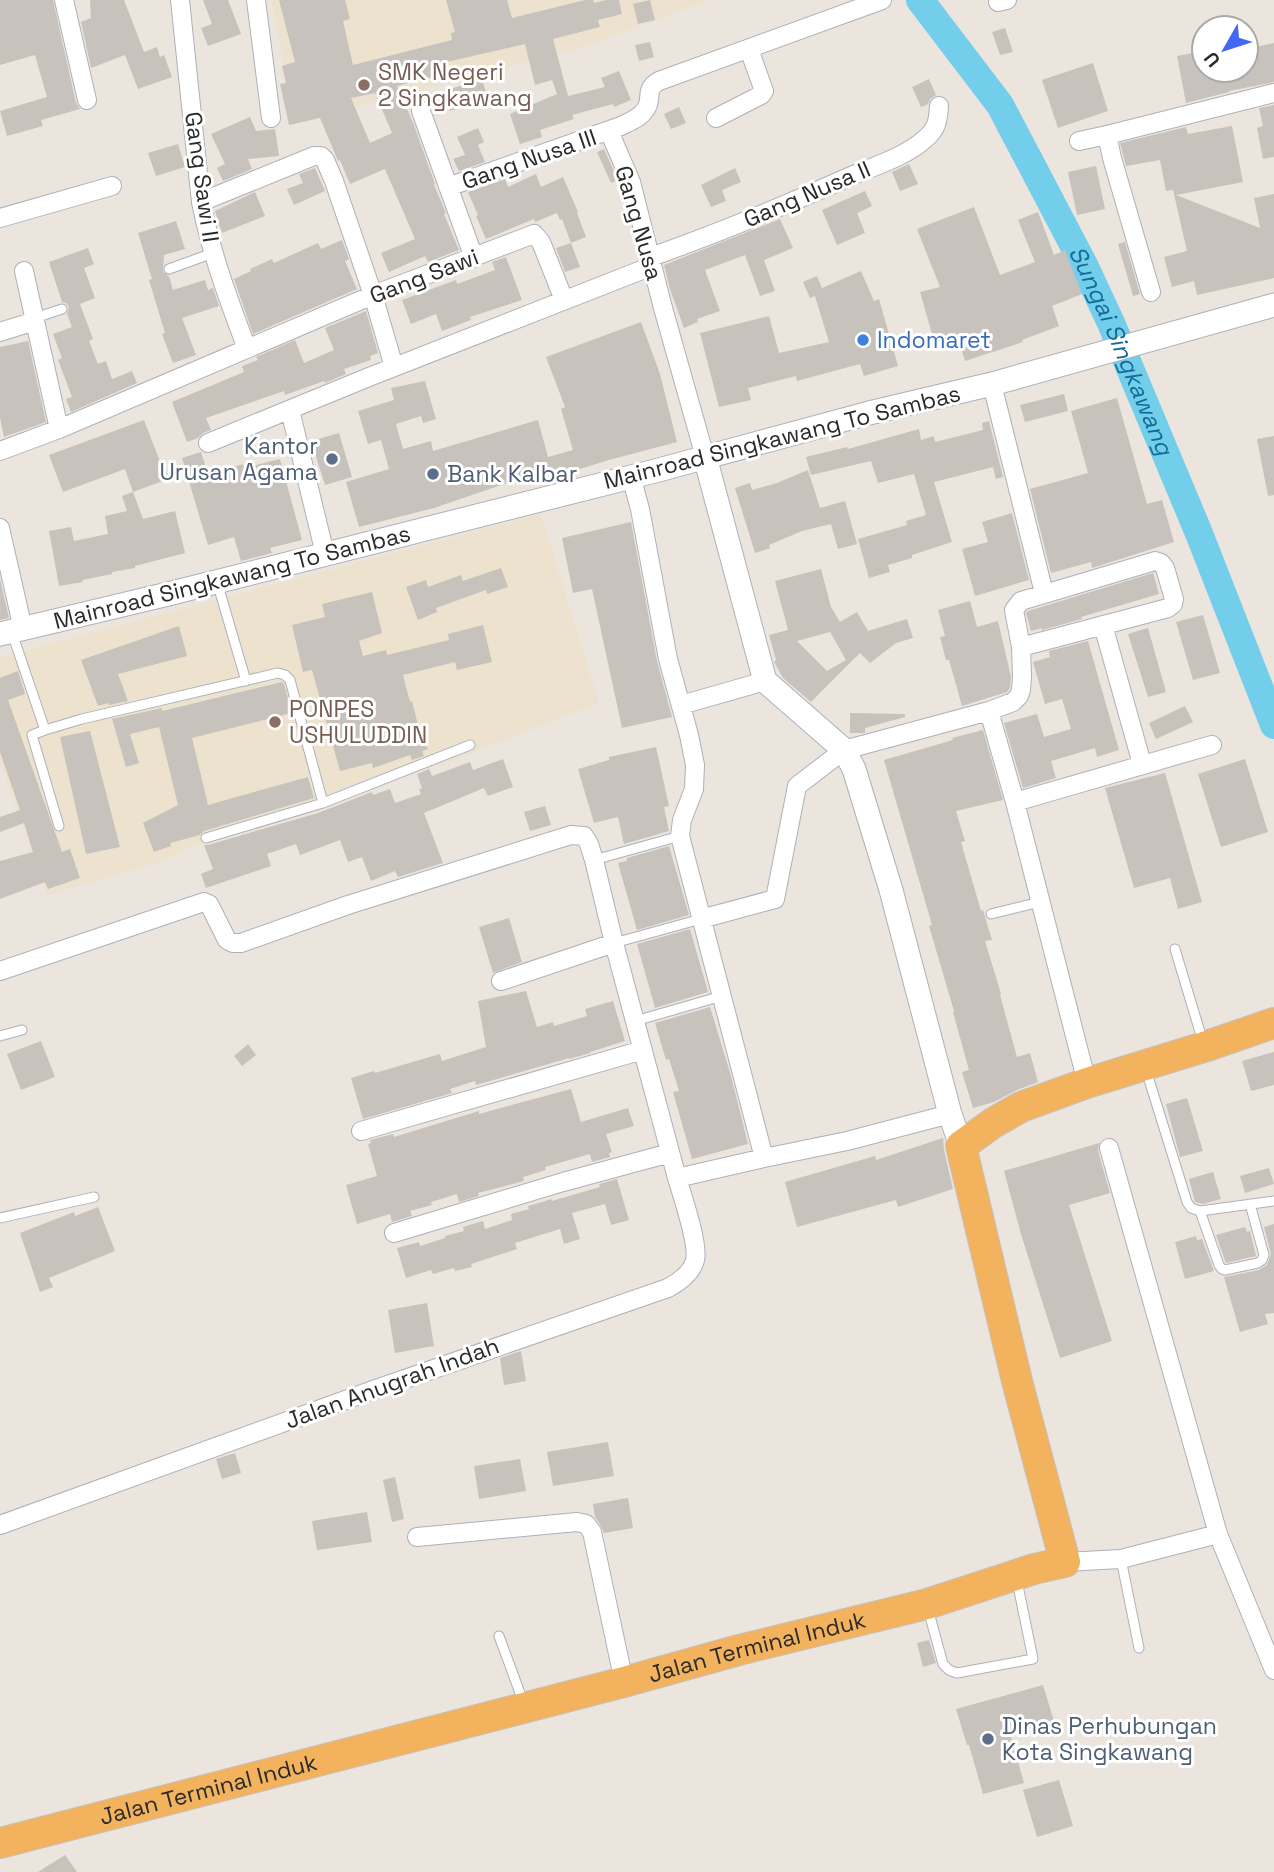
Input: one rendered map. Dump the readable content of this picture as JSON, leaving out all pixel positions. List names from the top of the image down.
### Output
{
  "streets": {
    "highway": ["Jalan Terminal Induk"],
    "street": [
      "Gang Nusa III",
      "Gang Sawi II",
      "Gang Nusa II",
      "Gang Nusa",
      "Gang Sawi",
      "Mainroad Singkawang To Sambas",
      "Jalan Anugrah Indah"
    ]
  },
  "crossings": [
    ["Gang Nusa III", "Gang Nusa"],
    ["Gang Sawi II", "Gang Sawi"],
    ["Gang Nusa II", "Gang Nusa"],
    ["Gang Nusa II", "Gang Sawi"],
    ["Gang Nusa", "Mainroad Singkawang To Sambas"]
  ],
  "water": ["Sungai Singkawang"],
  "places": [
    "SMK Negeri 2 Singkawang",
    "Indomaret",
    "Kantor Urusan Agama",
    "Bank Kalbar",
    "PONPES USHULUDDIN",
    "Dinas Perhubungan Kota Singkawang"
  ],
  "north": "bottom left"
}
